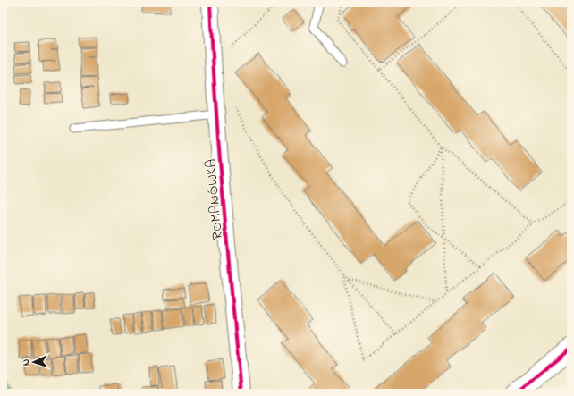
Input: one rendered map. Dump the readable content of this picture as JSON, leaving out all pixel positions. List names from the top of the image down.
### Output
{
  "streets": {
    "street": ["ROMANÓWKA"]
  },
  "north": "left"
}
